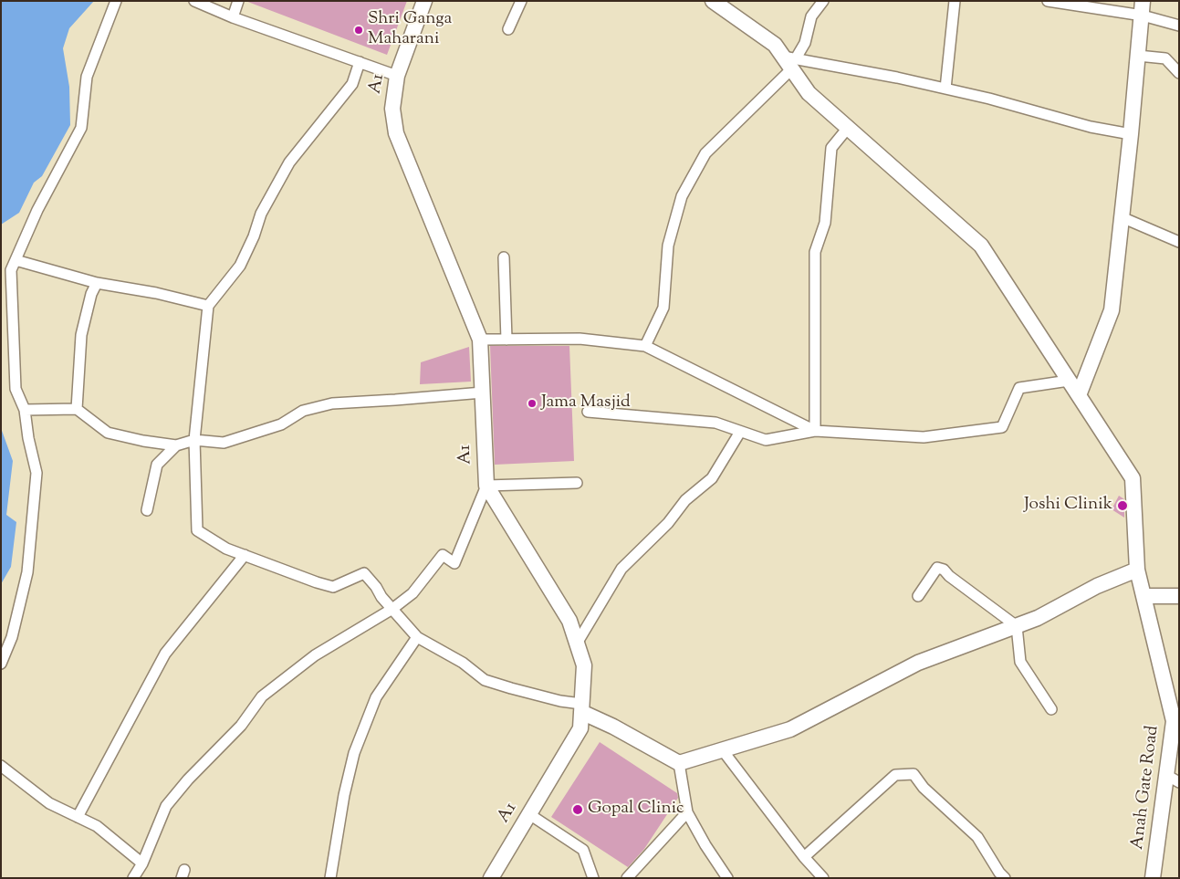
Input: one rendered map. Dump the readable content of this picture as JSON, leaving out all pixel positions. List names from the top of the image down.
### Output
{
  "streets": {
    "street": ["A1", "Anah Gate Road"]
  },
  "places": [
    "Shri Ganga Maharani",
    "Jama Masjid",
    "Joshi Clinik",
    "Gopal Clinic"
  ]
}
